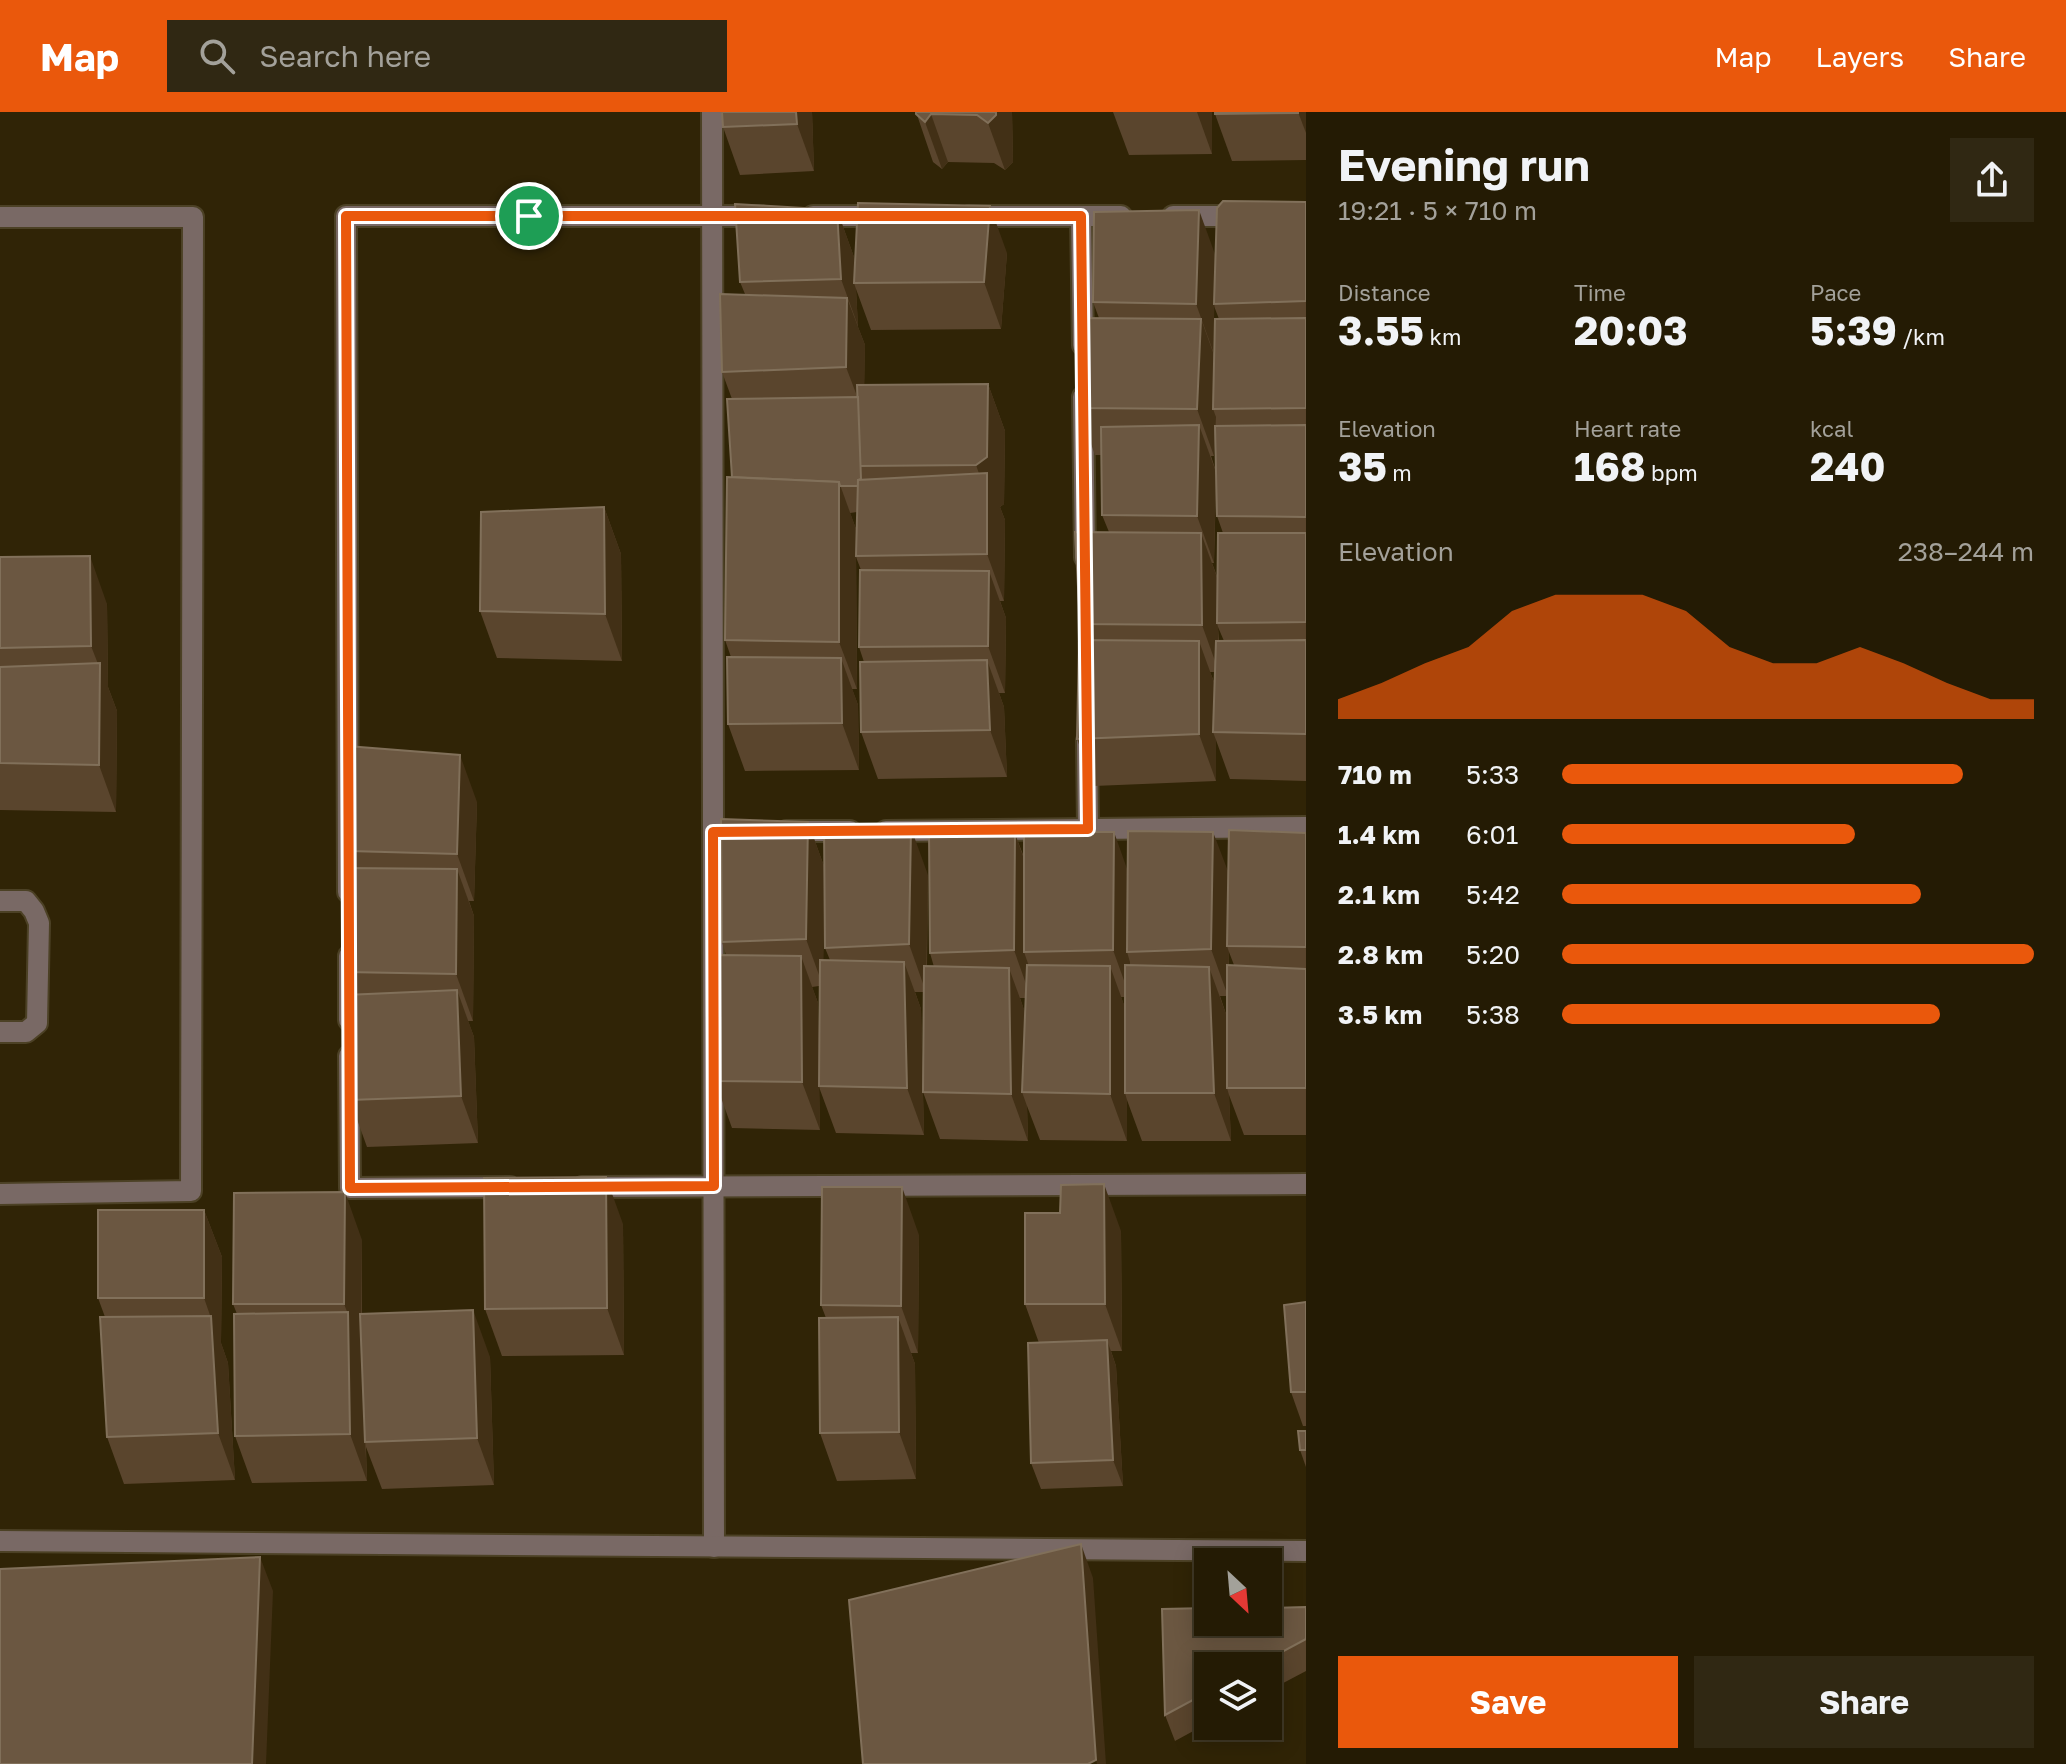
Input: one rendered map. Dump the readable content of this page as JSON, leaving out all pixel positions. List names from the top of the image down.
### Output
{
  "north": "bottom right",
  "page": {
    "header": "Map",
    "search": "Search here",
    "nav": ["Map", "Layers", "Share"],
    "heading": ["Evening run", "19:21 · 5 × 710 m"],
    "stats": [
      ["Distance", "3.55 km"],
      ["Time", "20:03"],
      ["Pace", "5:39 /km"],
      ["Elevation", "35 m"],
      ["Heart rate", "168 bpm"],
      ["kcal", "240"]
    ],
    "chart": ["Elevation", "238–244 m"],
    "list": [
      {
        "name": "710 m",
        "note": "5:33"
      },
      {
        "name": "1.4 km",
        "note": "6:01"
      },
      {
        "name": "2.1 km",
        "note": "5:42"
      },
      {
        "name": "2.8 km",
        "note": "5:20"
      },
      {
        "name": "3.5 km",
        "note": "5:38"
      }
    ],
    "buttons": ["Save", "Share"]
  }
}
